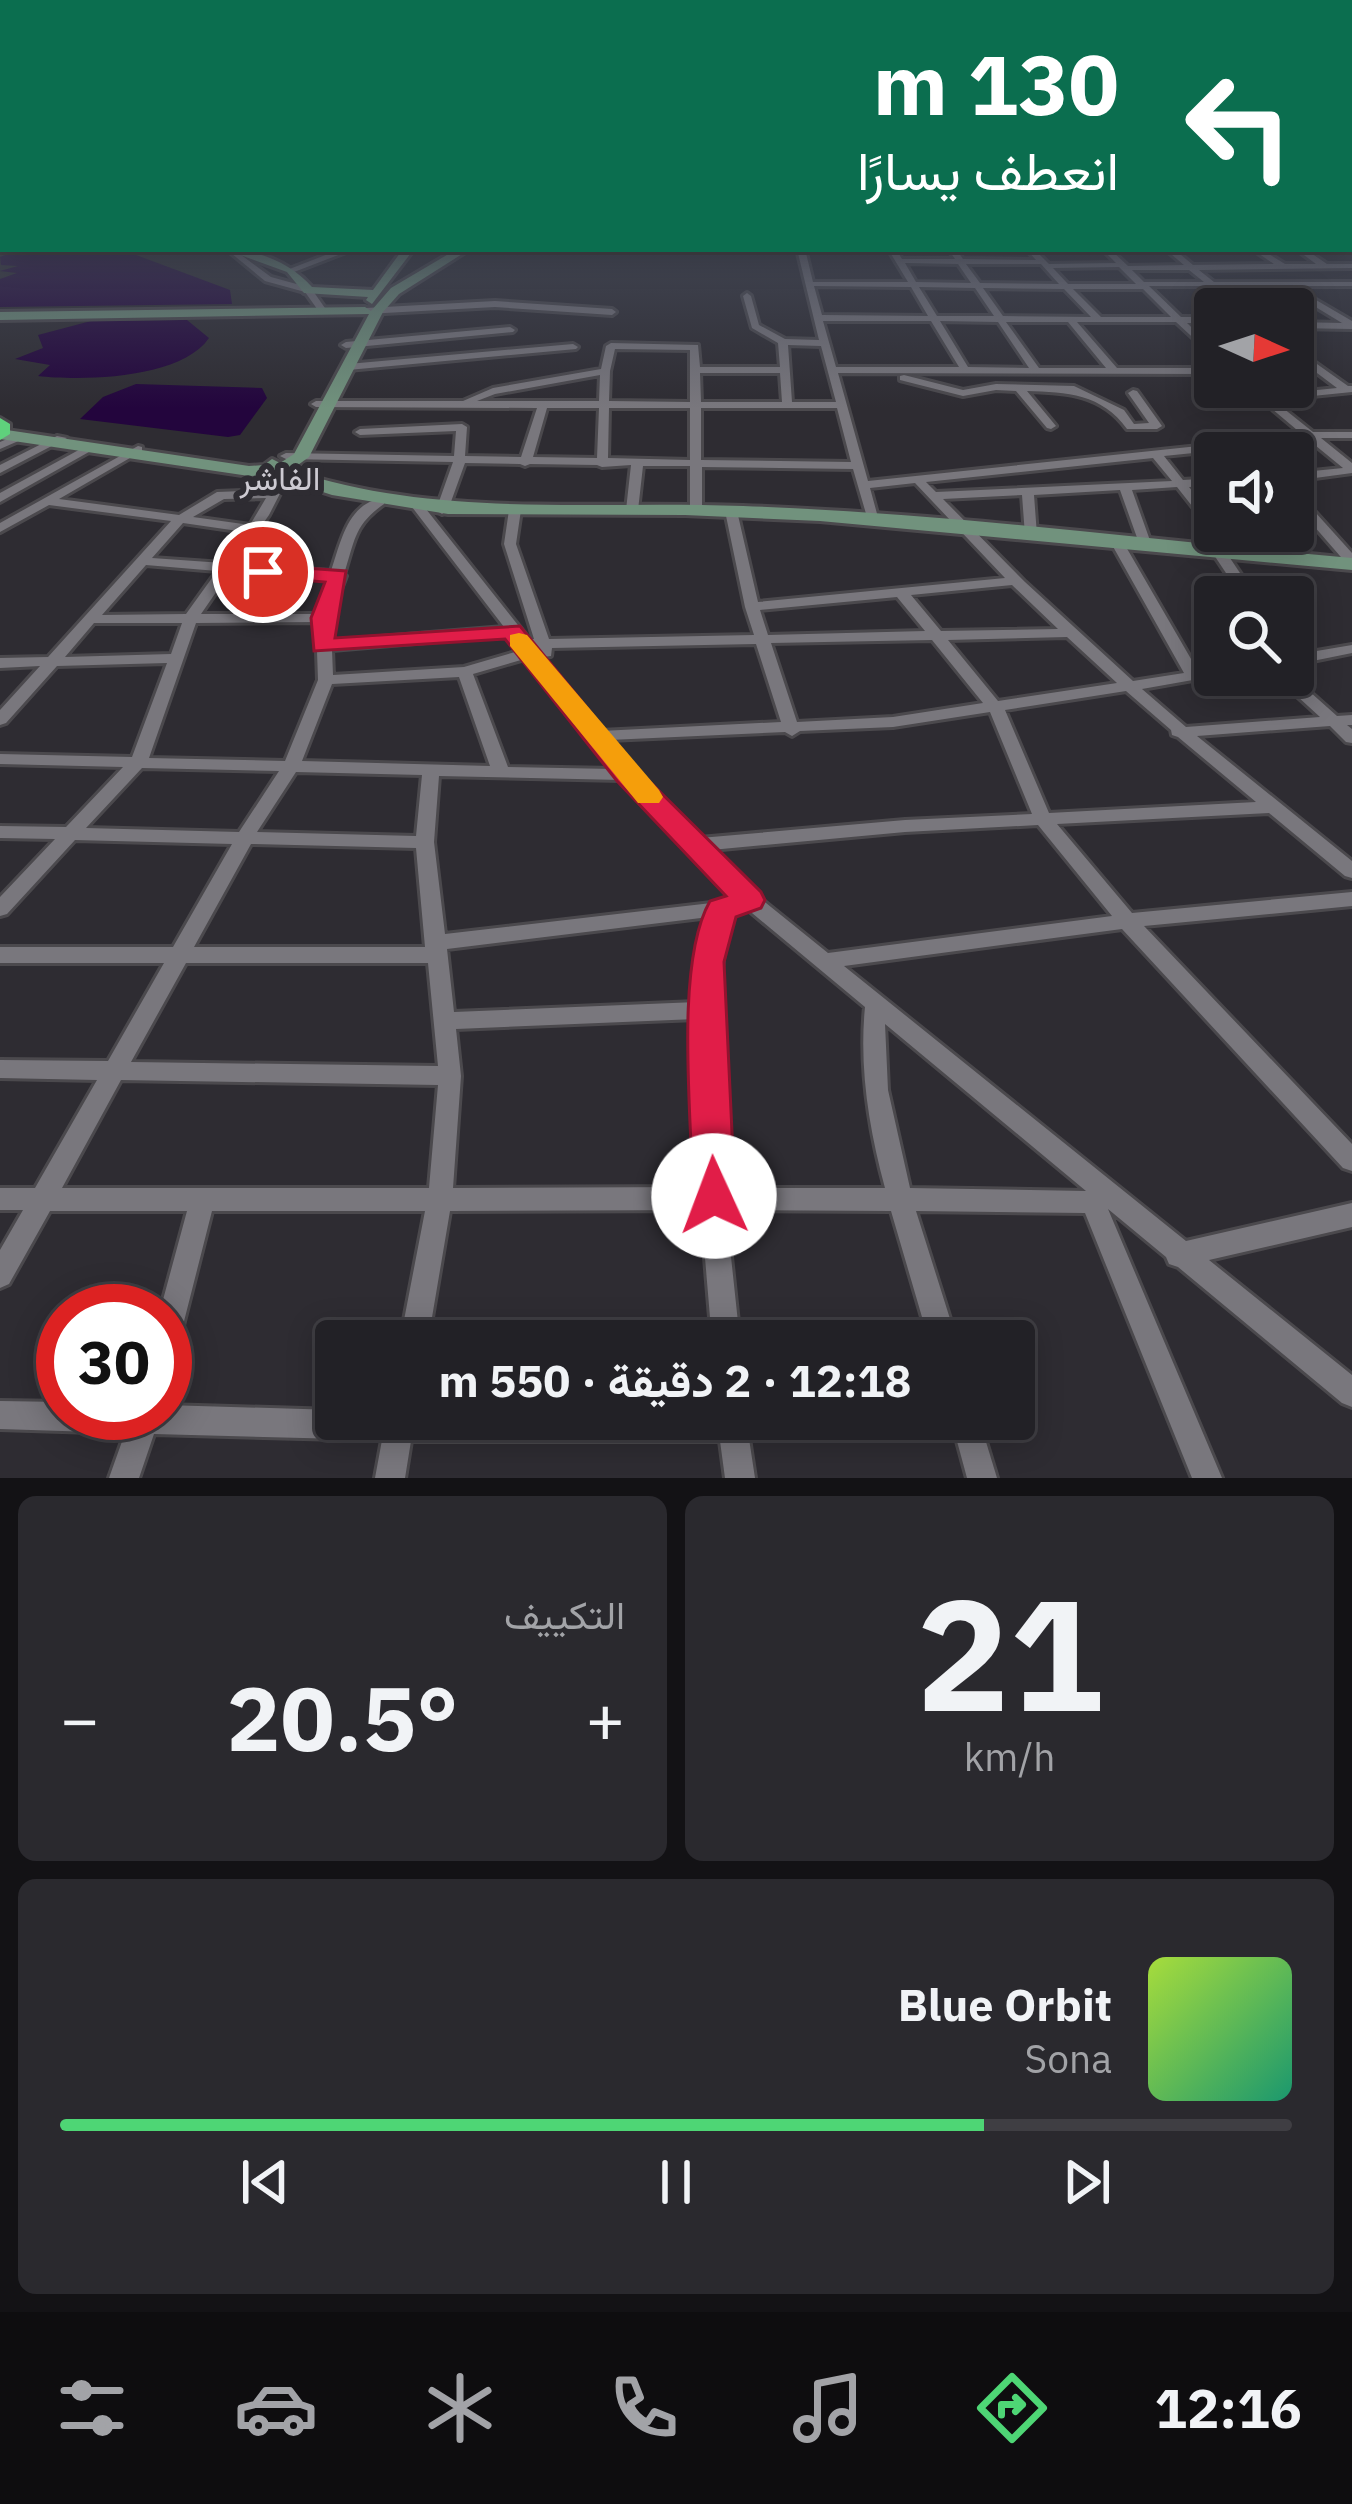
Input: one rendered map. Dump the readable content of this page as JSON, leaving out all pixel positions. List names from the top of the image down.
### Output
{
  "districts": ["الفاشر"],
  "north": "right",
  "page": {
    "turn": ["130 m", "انعطف يسارًا"],
    "limit": "30",
    "trip": "12:18 · 2 دقيقة · 550 m",
    "tile": [
      ["21", "km/h"],
      "التكييف"
    ],
    "heat": ["−", "20.5°", "+"],
    "song": ["Blue Orbit", "Sona"],
    "tabs": "12:16"
  }
}
